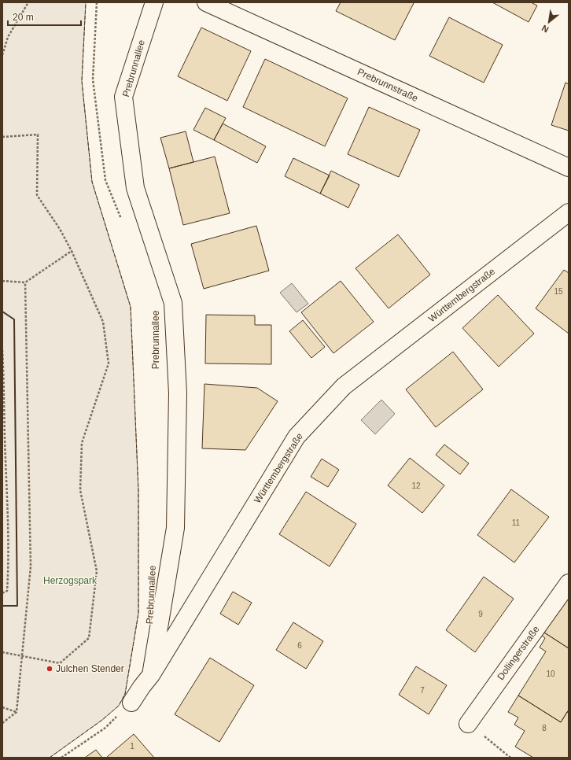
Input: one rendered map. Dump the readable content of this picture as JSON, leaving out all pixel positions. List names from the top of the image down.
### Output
{
  "streets": {
    "street": [
      "Prebrunnallee",
      "Prebrunnstraße",
      "Württembergstraße",
      "Dollingerstraße"
    ]
  },
  "crossings": [
    ["Prebrunnallee", "Württembergstraße"]
  ],
  "parks": ["Herzogspark"],
  "places": ["Julchen Stender"],
  "house_numbers": [
    "15",
    "12",
    "11",
    "9",
    "6",
    "10",
    "7",
    "8",
    "1"
  ],
  "scale_bar": "20 m",
  "north": "bottom left"
}
